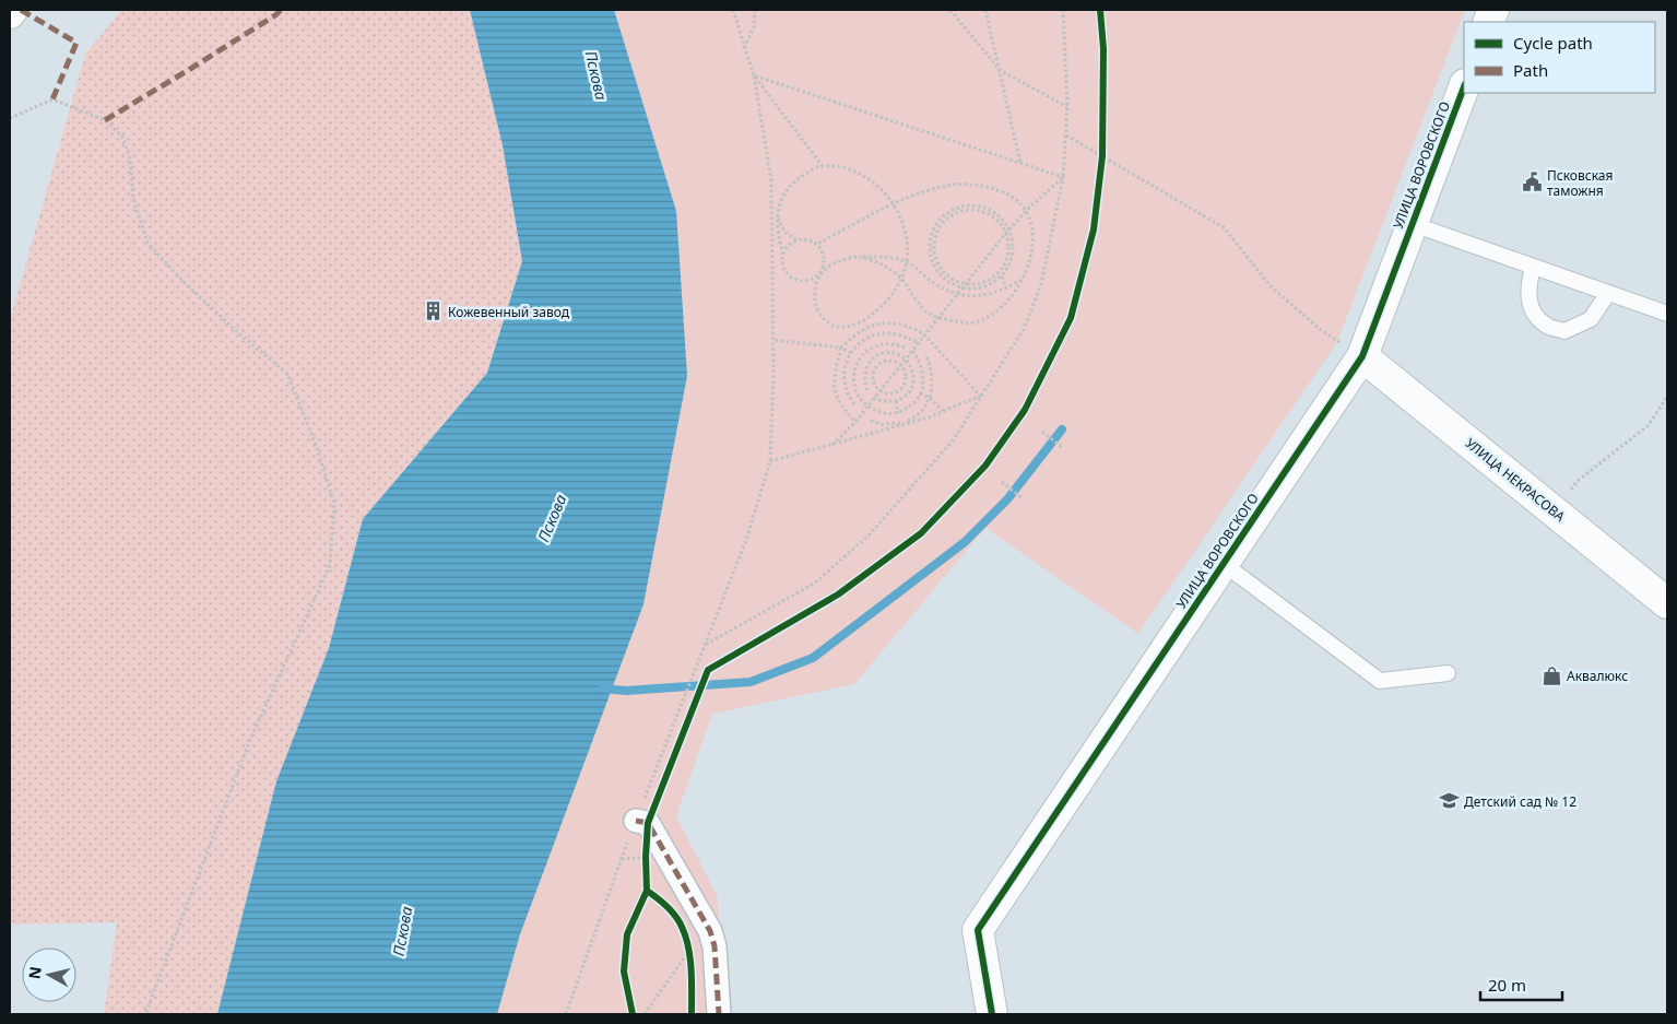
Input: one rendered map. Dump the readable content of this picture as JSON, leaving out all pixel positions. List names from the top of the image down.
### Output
{
  "streets": {
    "street": ["УЛИЦА ВОРОВСКОГО", "УЛИЦА НЕКРАСОВА"]
  },
  "crossings": [
    ["УЛИЦА ВОРОВСКОГО", "УЛИЦА НЕКРАСОВА"]
  ],
  "water": ["Пскова"],
  "places": {
    "public building": ["Псковская таможня"],
    "building": ["Кожевенный завод"],
    "shop": ["Аквалюкс"],
    "school or university": ["Детский сад № 12"]
  },
  "legend": ["Cycle path", "Path"],
  "scale_bar": "20 m",
  "north": "left"
}
